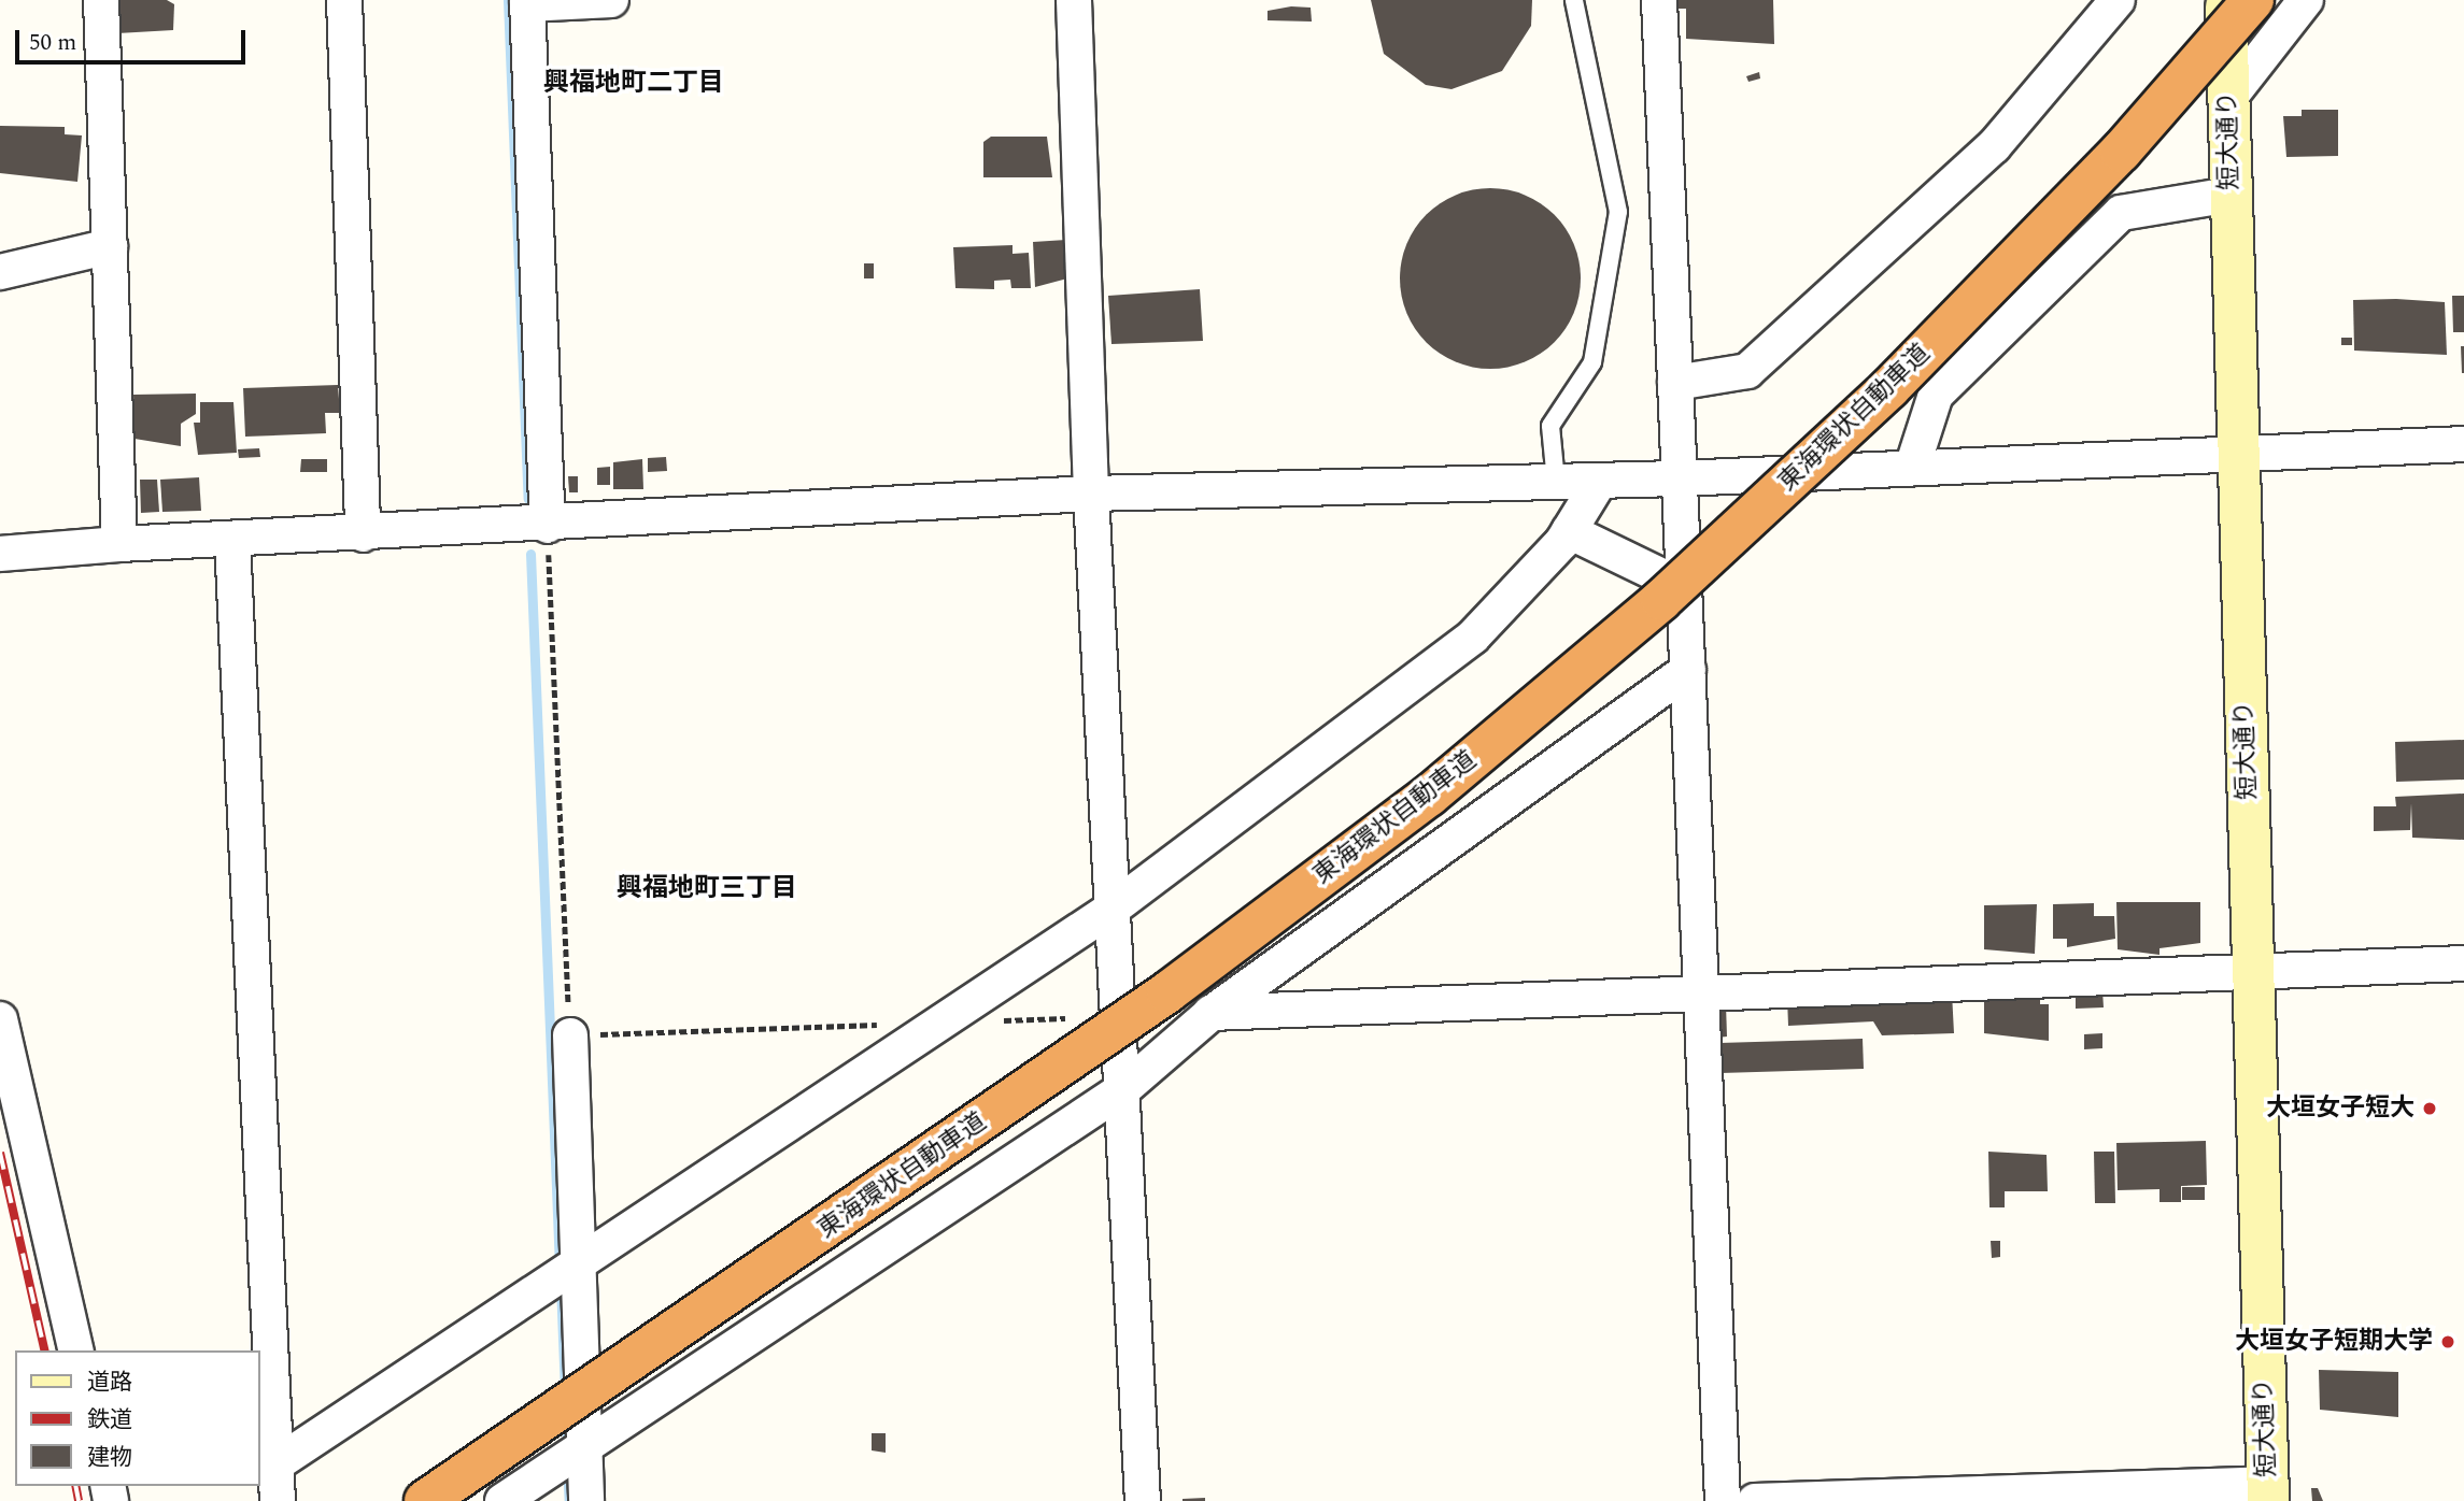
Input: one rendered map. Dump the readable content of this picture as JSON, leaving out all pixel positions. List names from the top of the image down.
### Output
{
  "streets": {
    "highway": ["東海環状自動車道"],
    "street": ["短大通り"]
  },
  "districts": ["興福地町二丁目", "興福地町三丁目"],
  "places": ["大垣女子短大", "大垣女子短期大学"],
  "legend": ["道路", "鉄道", "建物"],
  "scale_bar": "50 m"
}
